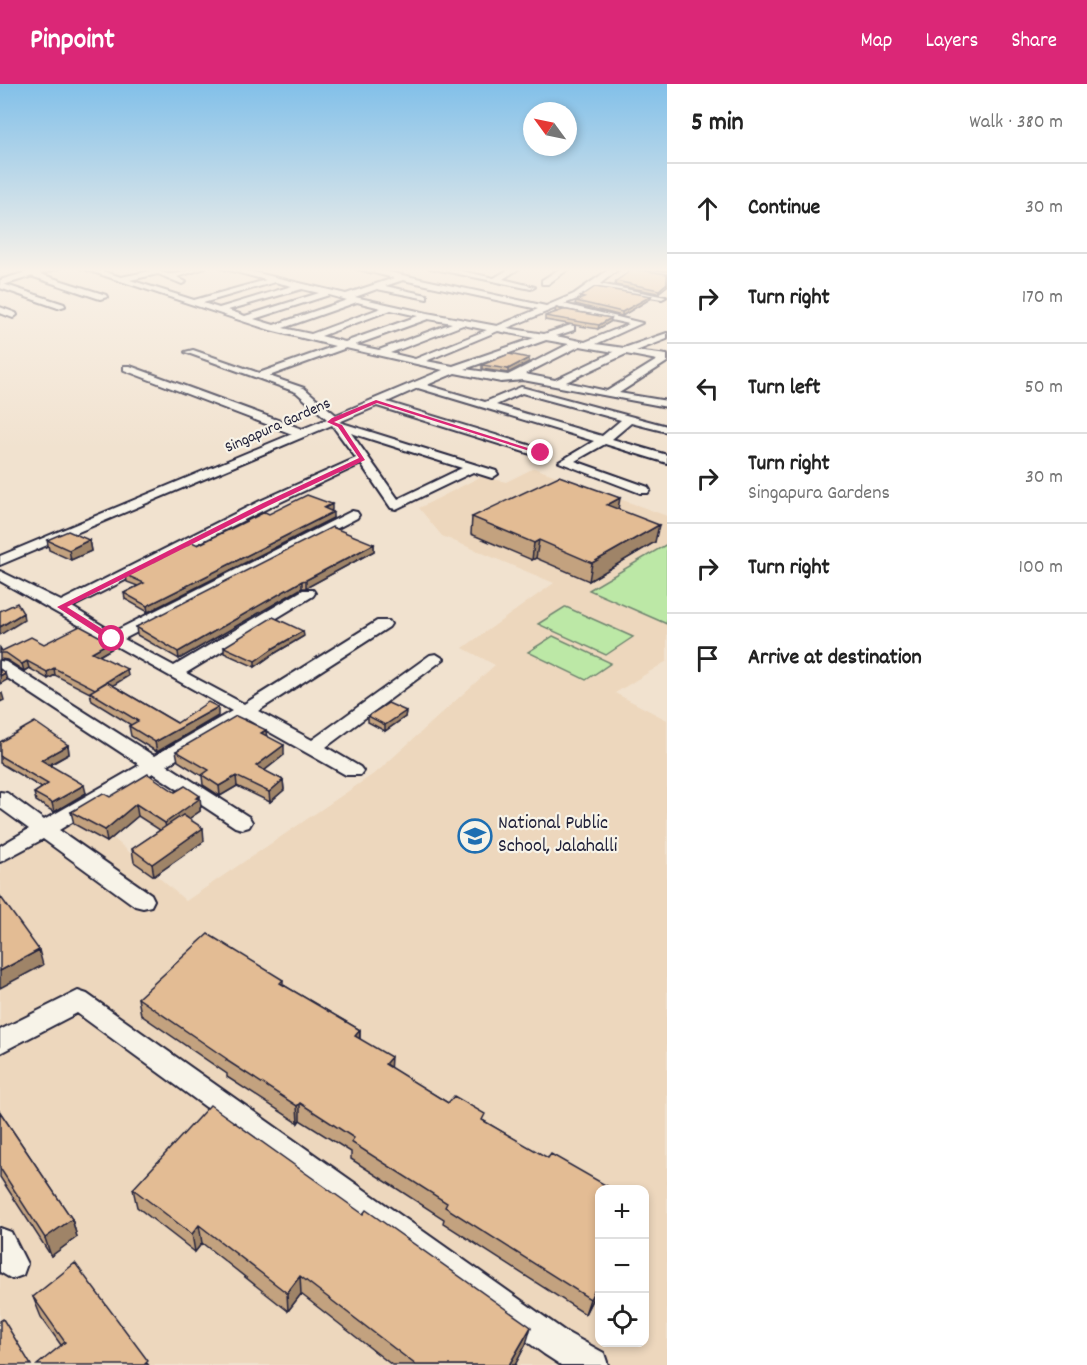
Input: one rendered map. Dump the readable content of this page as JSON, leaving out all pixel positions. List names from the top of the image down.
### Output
{
  "streets": {
    "street": ["Singapura Gardens"]
  },
  "places": {
    "school or university": ["National Public School, Jalahalli"]
  },
  "north": "top left",
  "page": {
    "header": "Pinpoint",
    "nav": ["Map", "Layers", "Share"],
    "heading": ["5 min", "Walk · 380 m"],
    "list": [
      ["Continue", "30 m"],
      ["Turn right", "170 m"],
      ["Turn left", "50 m"],
      ["Turn right", "Singapura Gardens", "30 m"],
      ["Turn right", "100 m"],
      "Arrive at destination"
    ],
    "map_buttons": ["+", "−"]
  }
}
